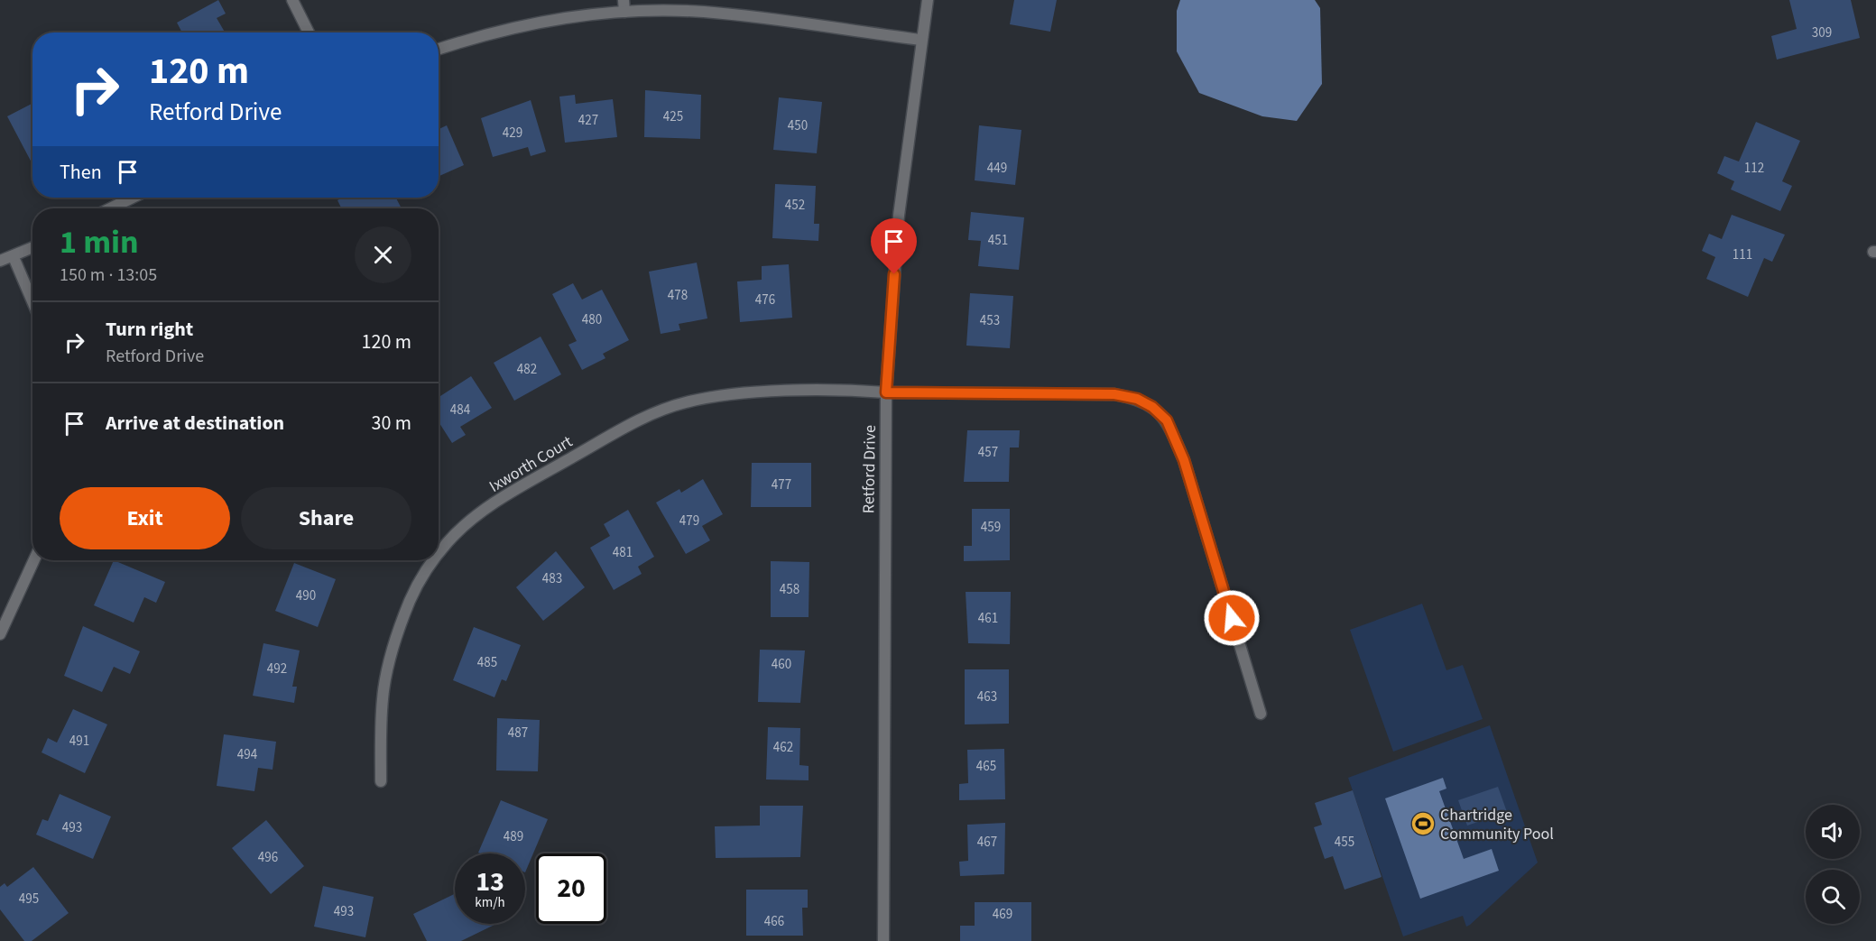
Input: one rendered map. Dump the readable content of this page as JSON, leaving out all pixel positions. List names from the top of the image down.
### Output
{
  "streets": {
    "street": ["Ixworth Court", "Retford Drive"]
  },
  "crossings": [
    ["Ixworth Court", "Retford Drive"]
  ],
  "places": {
    "sports": ["Chartridge Community Pool"]
  },
  "house_numbers": [
    "309",
    "425",
    "427",
    "450",
    "429",
    "449",
    "112",
    "452",
    "451",
    "111",
    "478",
    "476",
    "480",
    "453",
    "482",
    "484",
    "457",
    "477",
    "479",
    "459",
    "481",
    "483",
    "458",
    "490",
    "461",
    "485",
    "460",
    "492",
    "463",
    "487",
    "491",
    "462",
    "494",
    "465",
    "493",
    "489",
    "467",
    "455",
    "496",
    "495",
    "493",
    "469",
    "466"
  ],
  "page": {
    "turn": ["120 m", "Retford Drive"],
    "then": "Then",
    "heading": ["1 min", "150 m · 13:05"],
    "list": [
      {
        "name": "Turn right",
        "note": "Retford Drive",
        "value": "120 m"
      },
      {
        "name": "Arrive at destination",
        "value": "30 m"
      }
    ],
    "buttons": ["Exit", "Share"],
    "speed": "13 km/h",
    "limit": "20"
  }
}
